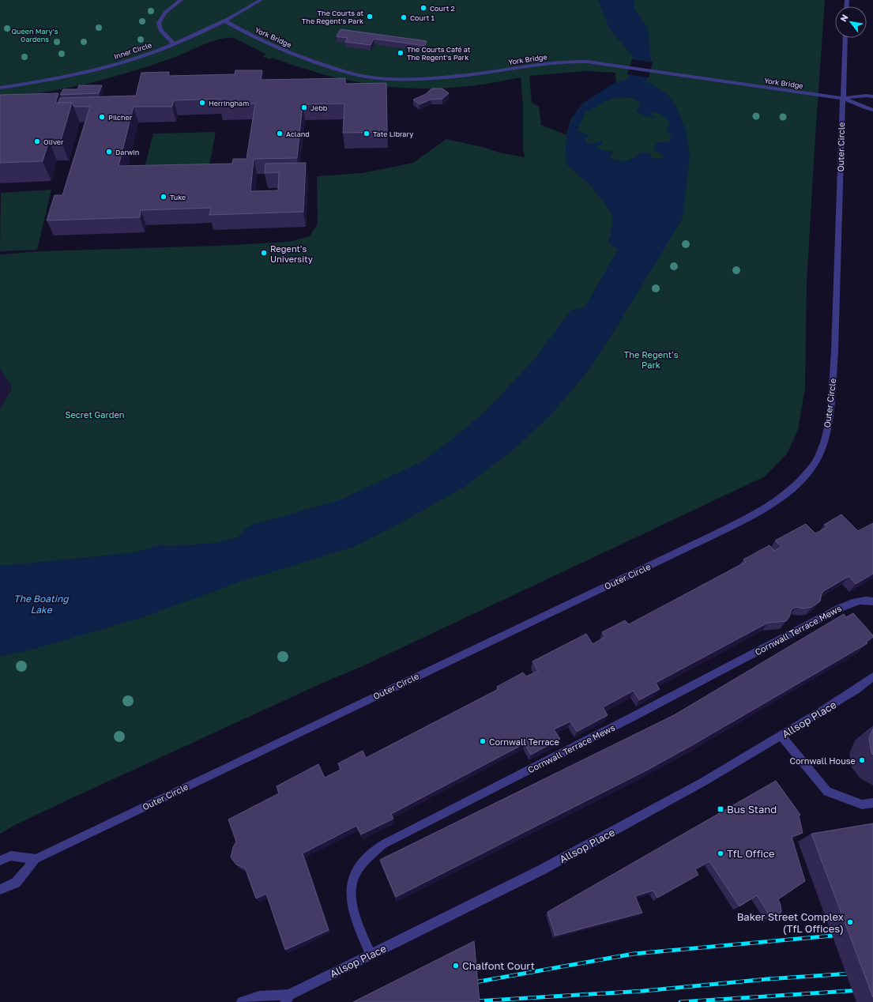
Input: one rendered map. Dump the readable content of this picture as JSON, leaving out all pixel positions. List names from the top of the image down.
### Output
{
  "streets": {
    "street": [
      "York Bridge",
      "Inner Circle",
      "Outer Circle",
      "Cornwall Terrace Mews",
      "Allsop Place"
    ]
  },
  "crossings": [
    ["York Bridge", "Inner Circle"],
    ["York Bridge", "Outer Circle"],
    ["Cornwall Terrace Mews", "Allsop Place"]
  ],
  "water": ["The Boating Lake"],
  "parks": ["Queen Mary's Gardens", "The Regent's Park", "Secret Garden"],
  "places": {
    "other": [
      "Court 2",
      "The Courts at The Regent's Park",
      "Court 1",
      "The Courts Café at The Regent's Park",
      "Herringham",
      "Jebb",
      "Pilcher",
      "Acland",
      "Tate Library",
      "Oliver",
      "Darwin",
      "Tuke",
      "Regent's University",
      "Cornwall Terrace",
      "Cornwall House",
      "TfL Office",
      "Baker Street Complex (TfL Offices)",
      "Chalfont Court"
    ],
    "transit": ["Bus Stand"]
  },
  "north": "top left"
}
